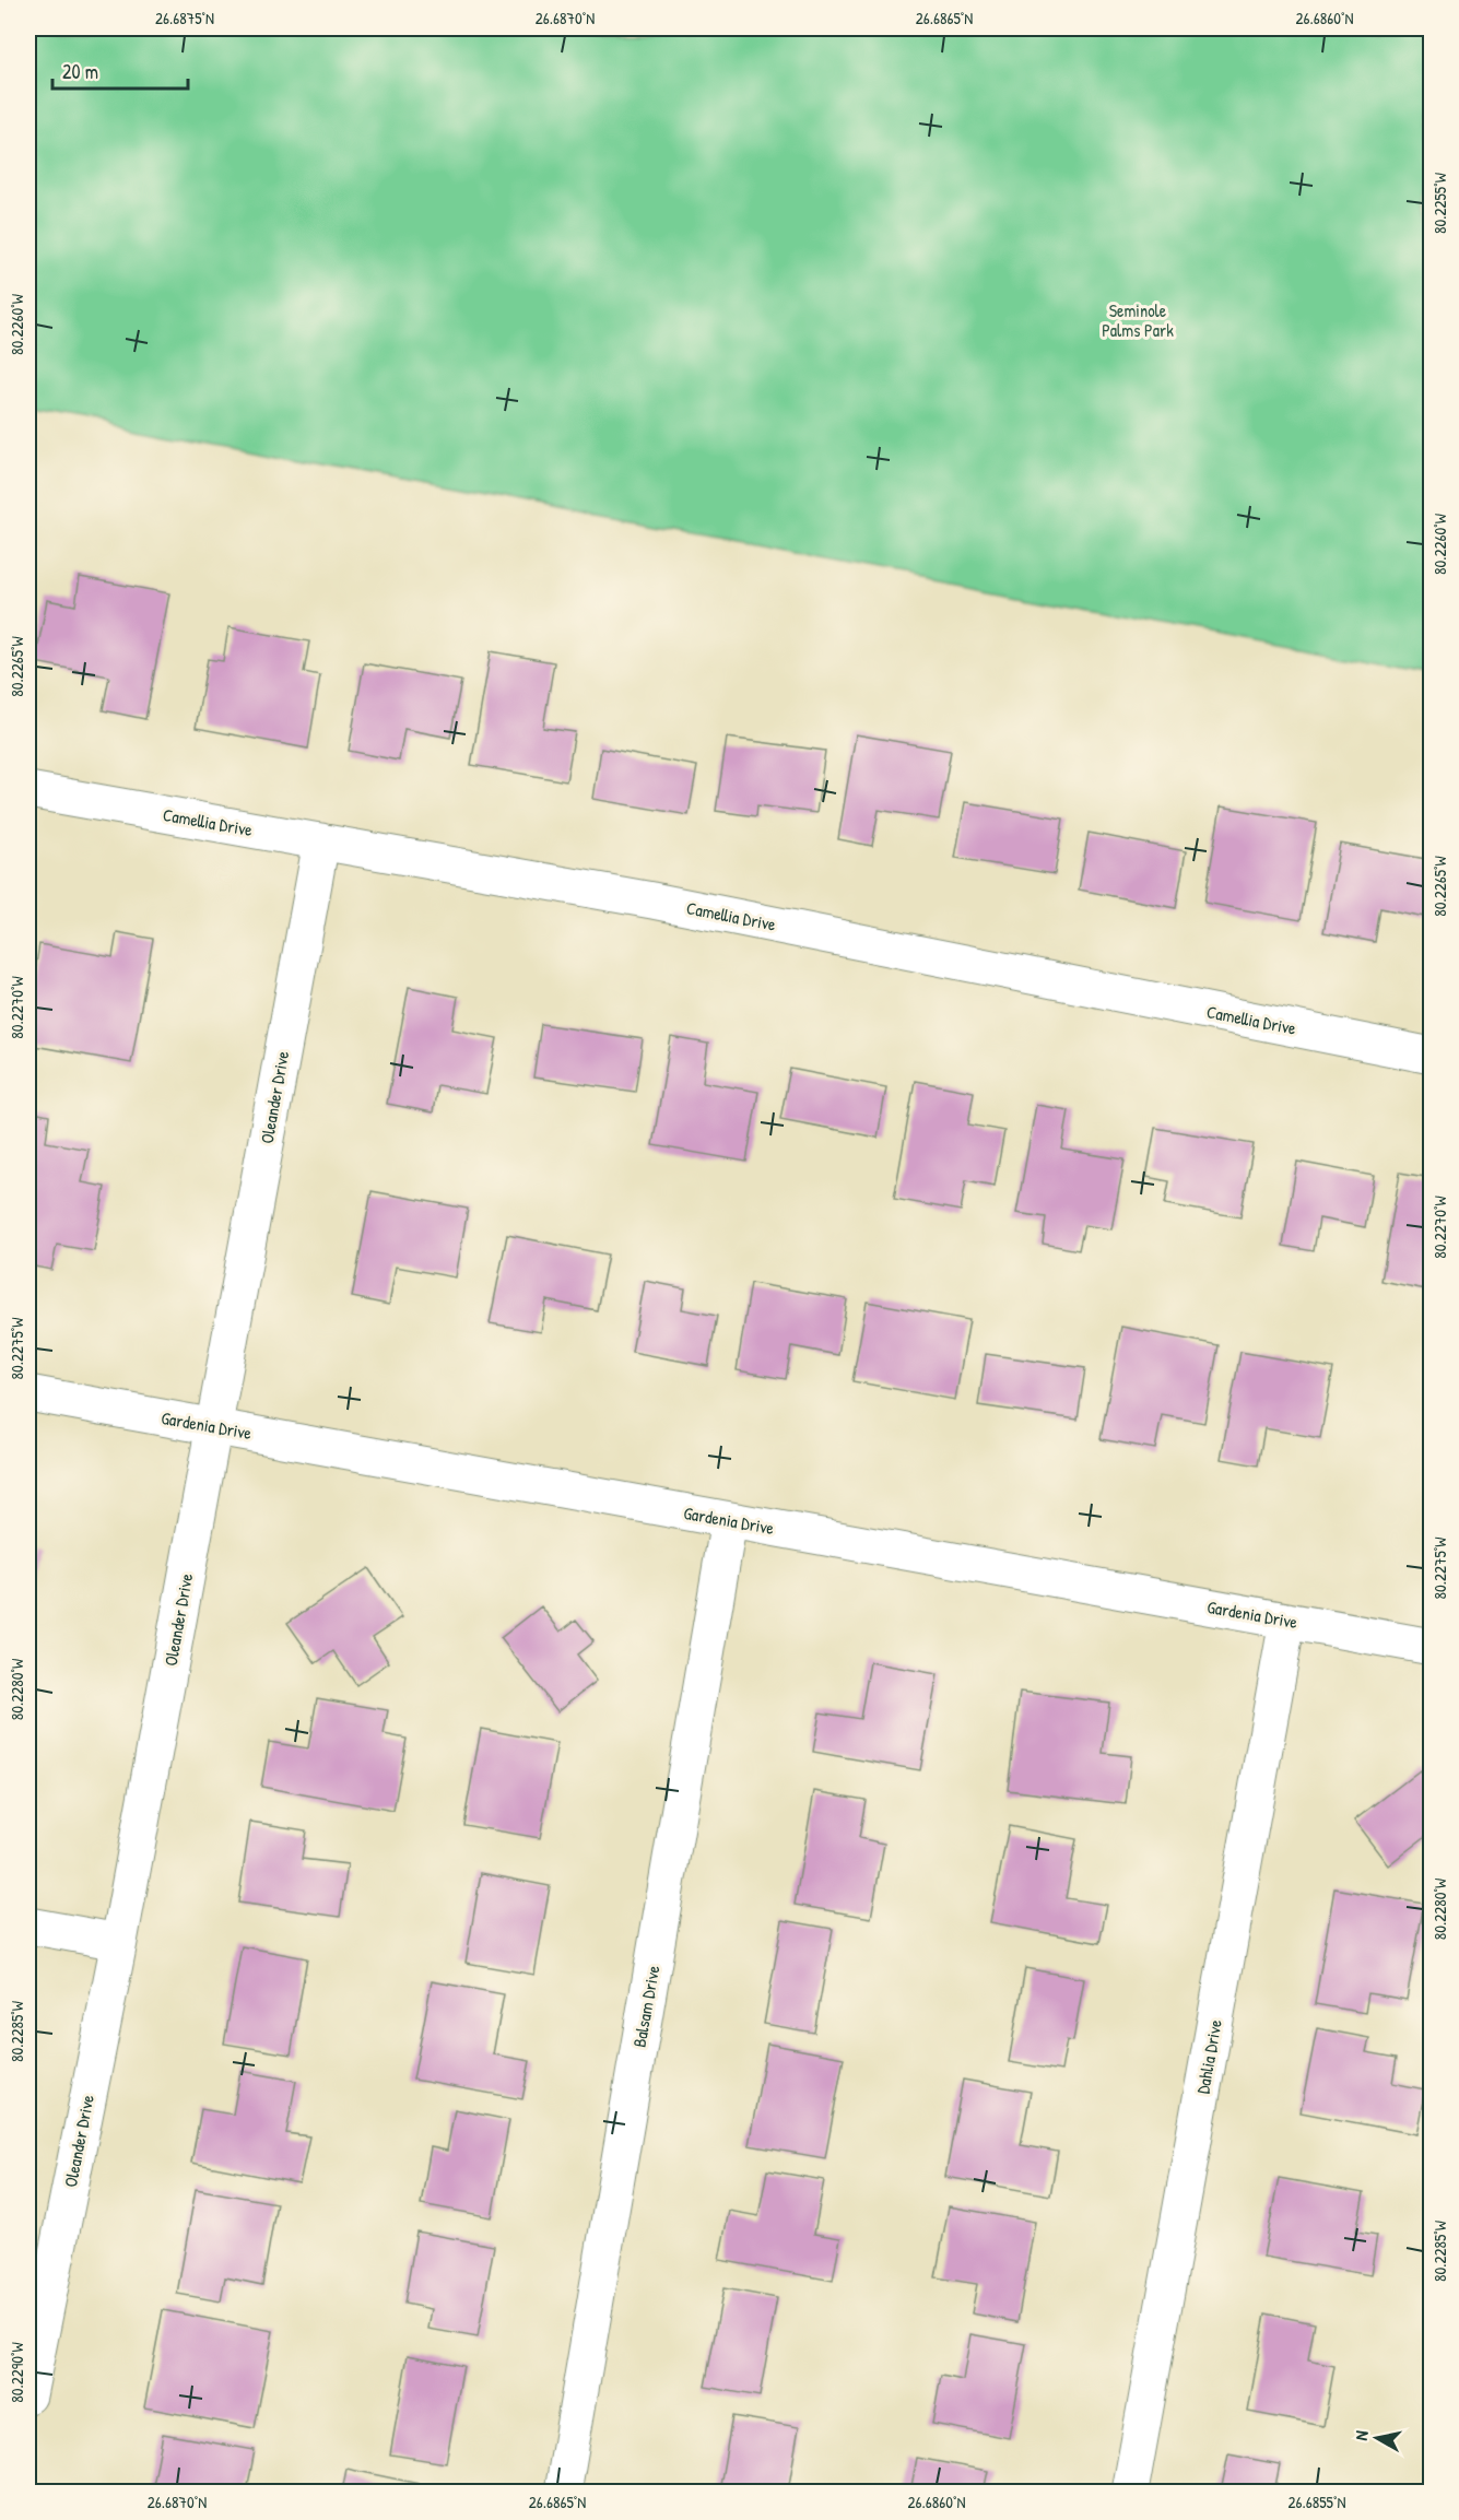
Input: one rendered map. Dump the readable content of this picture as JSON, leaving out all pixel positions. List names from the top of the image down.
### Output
{
  "streets": {
    "street": [
      "Camellia Drive",
      "Oleander Drive",
      "Gardenia Drive",
      "Balsam Drive",
      "Dahlia Drive"
    ]
  },
  "crossings": [
    ["Camellia Drive", "Oleander Drive"],
    ["Oleander Drive", "Gardenia Drive"],
    ["Gardenia Drive", "Balsam Drive"],
    ["Gardenia Drive", "Dahlia Drive"]
  ],
  "parks": ["Seminole Palms Park"],
  "scale_bar": "20 m",
  "north": "left",
  "coordinates": [
    "26.6875°N",
    "26.6870°N",
    "26.6865°N",
    "26.6860°N",
    "80.2255°W",
    "80.2260°W",
    "80.2265°W",
    "80.2270°W",
    "80.2275°W",
    "80.2280°W",
    "80.2285°W",
    "80.2290°W",
    "26.6855°N"
  ]
}
